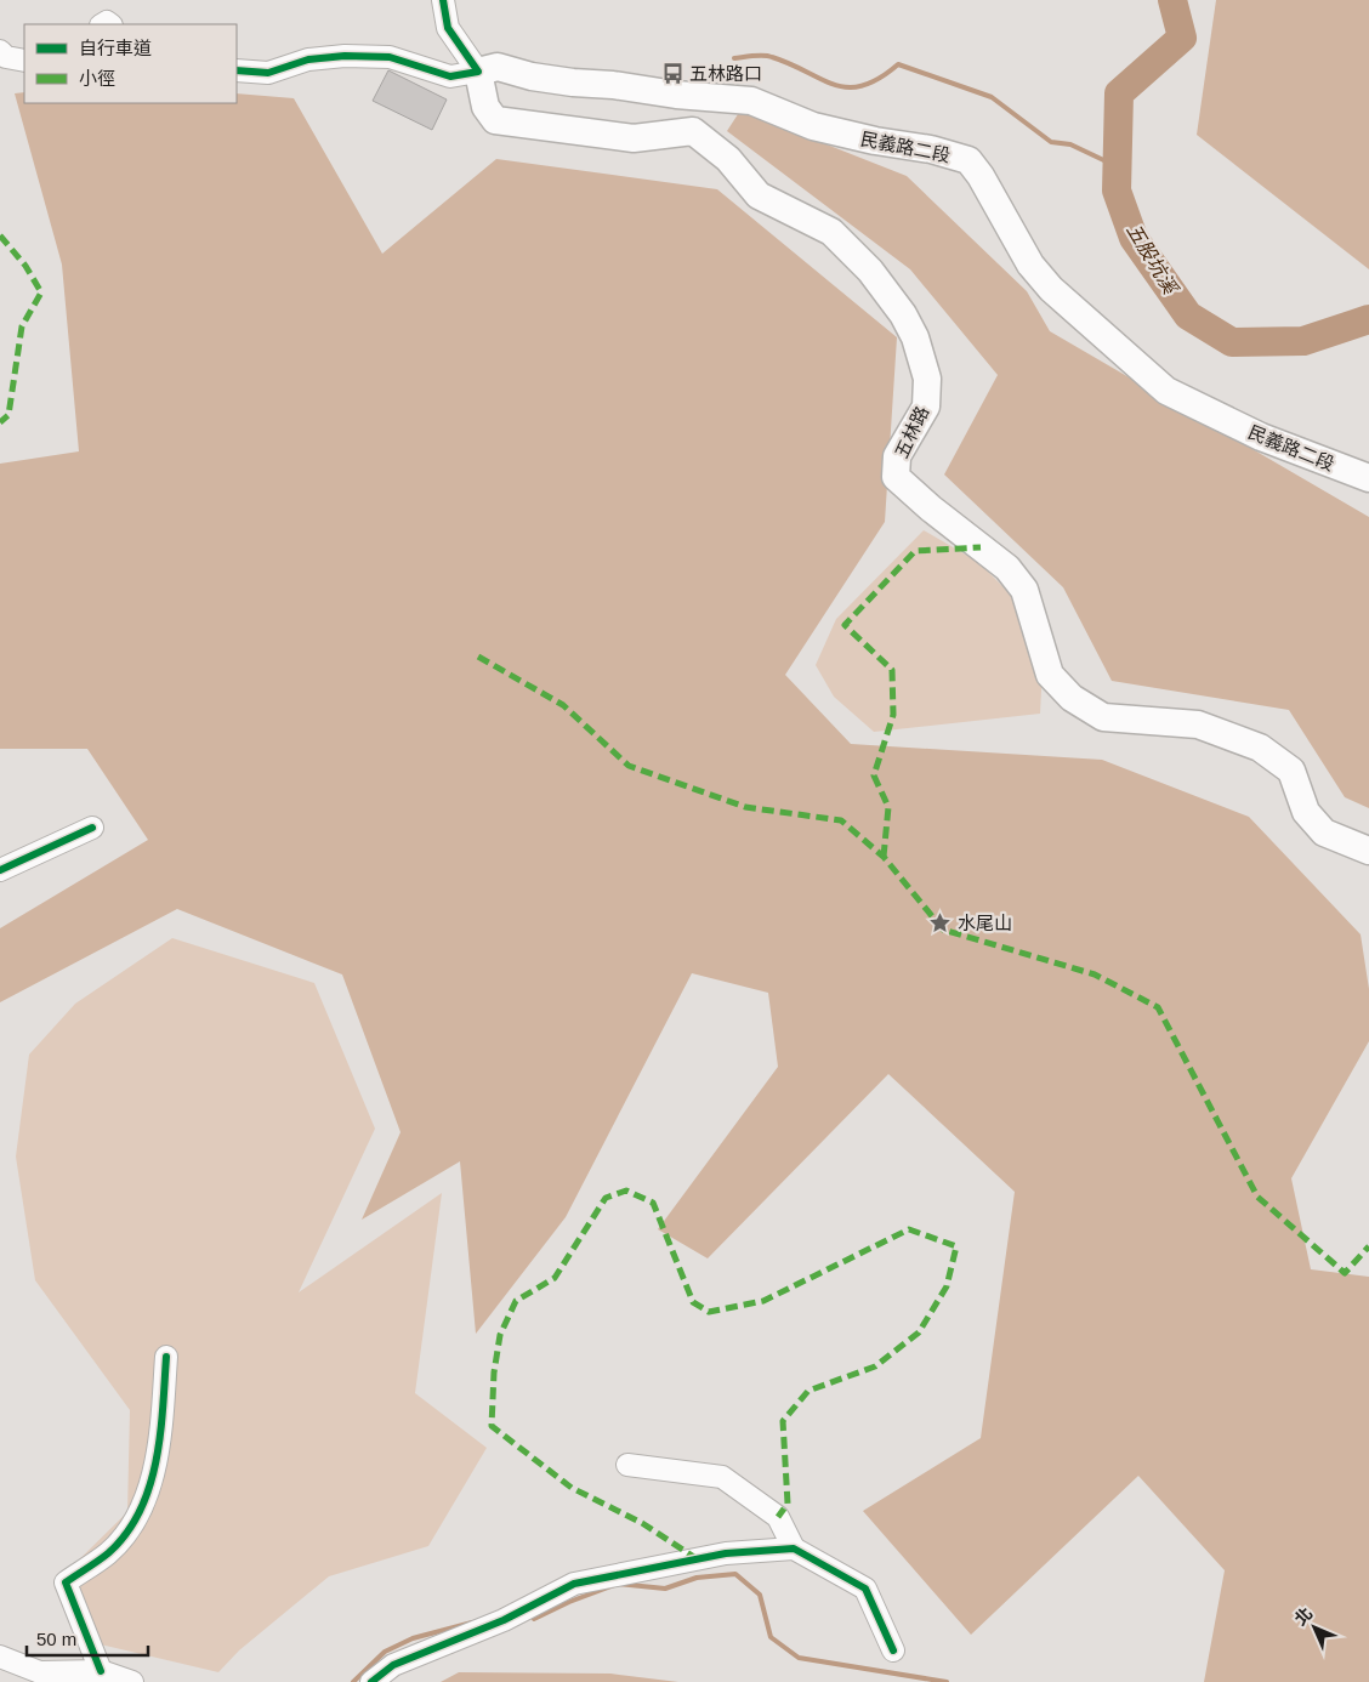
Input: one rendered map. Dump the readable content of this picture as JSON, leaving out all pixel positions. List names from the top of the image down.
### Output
{
  "streets": {
    "main road": ["民義路二段", "五林路"]
  },
  "crossings": [
    ["民義路二段", "五林路"]
  ],
  "water": ["五股坑溪"],
  "places": {
    "bus stop": ["五林路口"],
    "place": ["水尾山"]
  },
  "legend": ["自行車道", "小徑"],
  "scale_bar": "50 m",
  "north": "top left"
}
